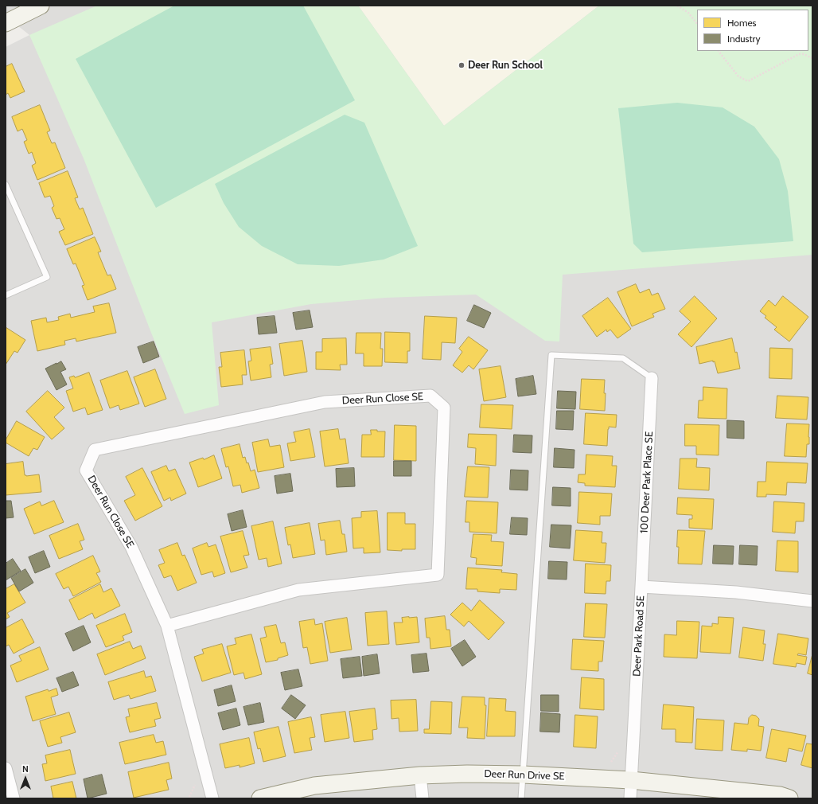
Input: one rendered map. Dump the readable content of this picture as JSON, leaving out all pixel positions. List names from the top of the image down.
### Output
{
  "streets": {
    "street": [
      "Deer Run Close SE",
      "100 Deer Park Place SE",
      "Deer Park Road SE",
      "Deer Run Drive SE"
    ]
  },
  "crossings": [
    ["100 Deer Park Place SE", "Deer Park Road SE"],
    ["Deer Park Road SE", "Deer Run Drive SE"]
  ],
  "places": ["Deer Run School"],
  "legend": ["Homes", "Industry"],
  "north": "top"
}
